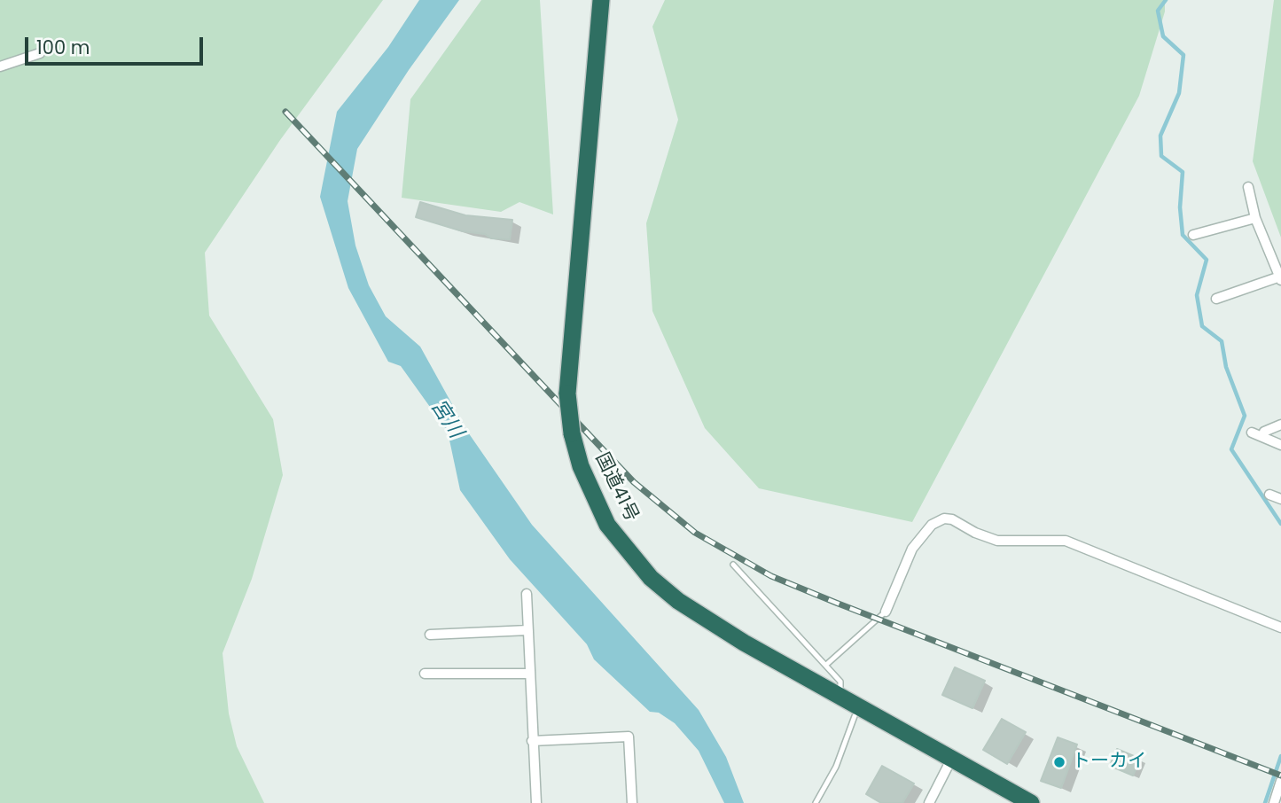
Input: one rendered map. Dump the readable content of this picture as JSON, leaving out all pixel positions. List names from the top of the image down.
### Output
{
  "streets": {
    "highway": ["国道41号"]
  },
  "water": ["宮川"],
  "places": ["トーカイ"],
  "scale_bar": "100 m"
}
